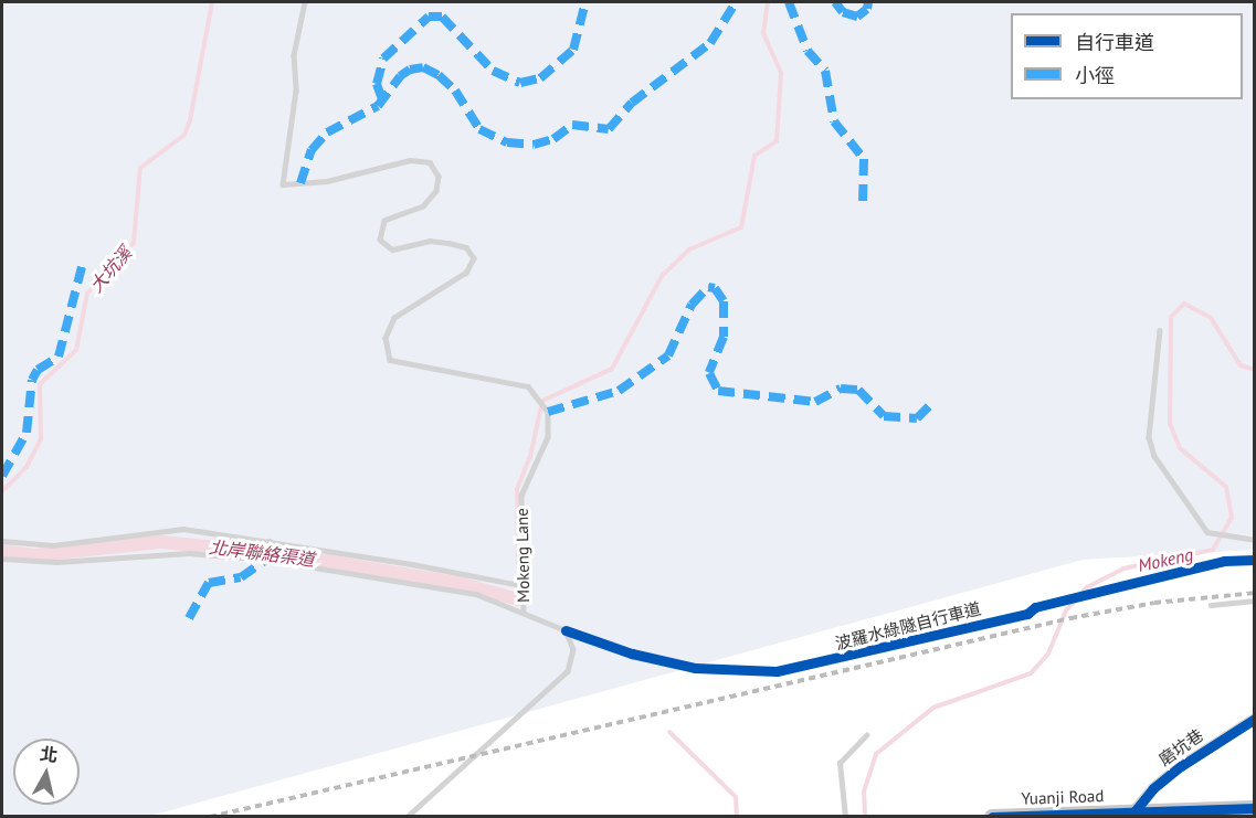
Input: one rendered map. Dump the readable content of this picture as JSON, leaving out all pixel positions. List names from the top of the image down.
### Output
{
  "streets": {
    "main road": ["Yuanji Road"],
    "street": ["磨坑巷"],
    "lane": ["Mokeng Lane"],
    "cycle path": ["波羅水綠隧自行車道"]
  },
  "crossings": [
    ["磨坑巷", "Yuanji Road"]
  ],
  "water": ["大坑溪", "北岸聯絡渠道", "Mokeng"],
  "legend": ["自行車道", "小徑"],
  "north": "top"
}
